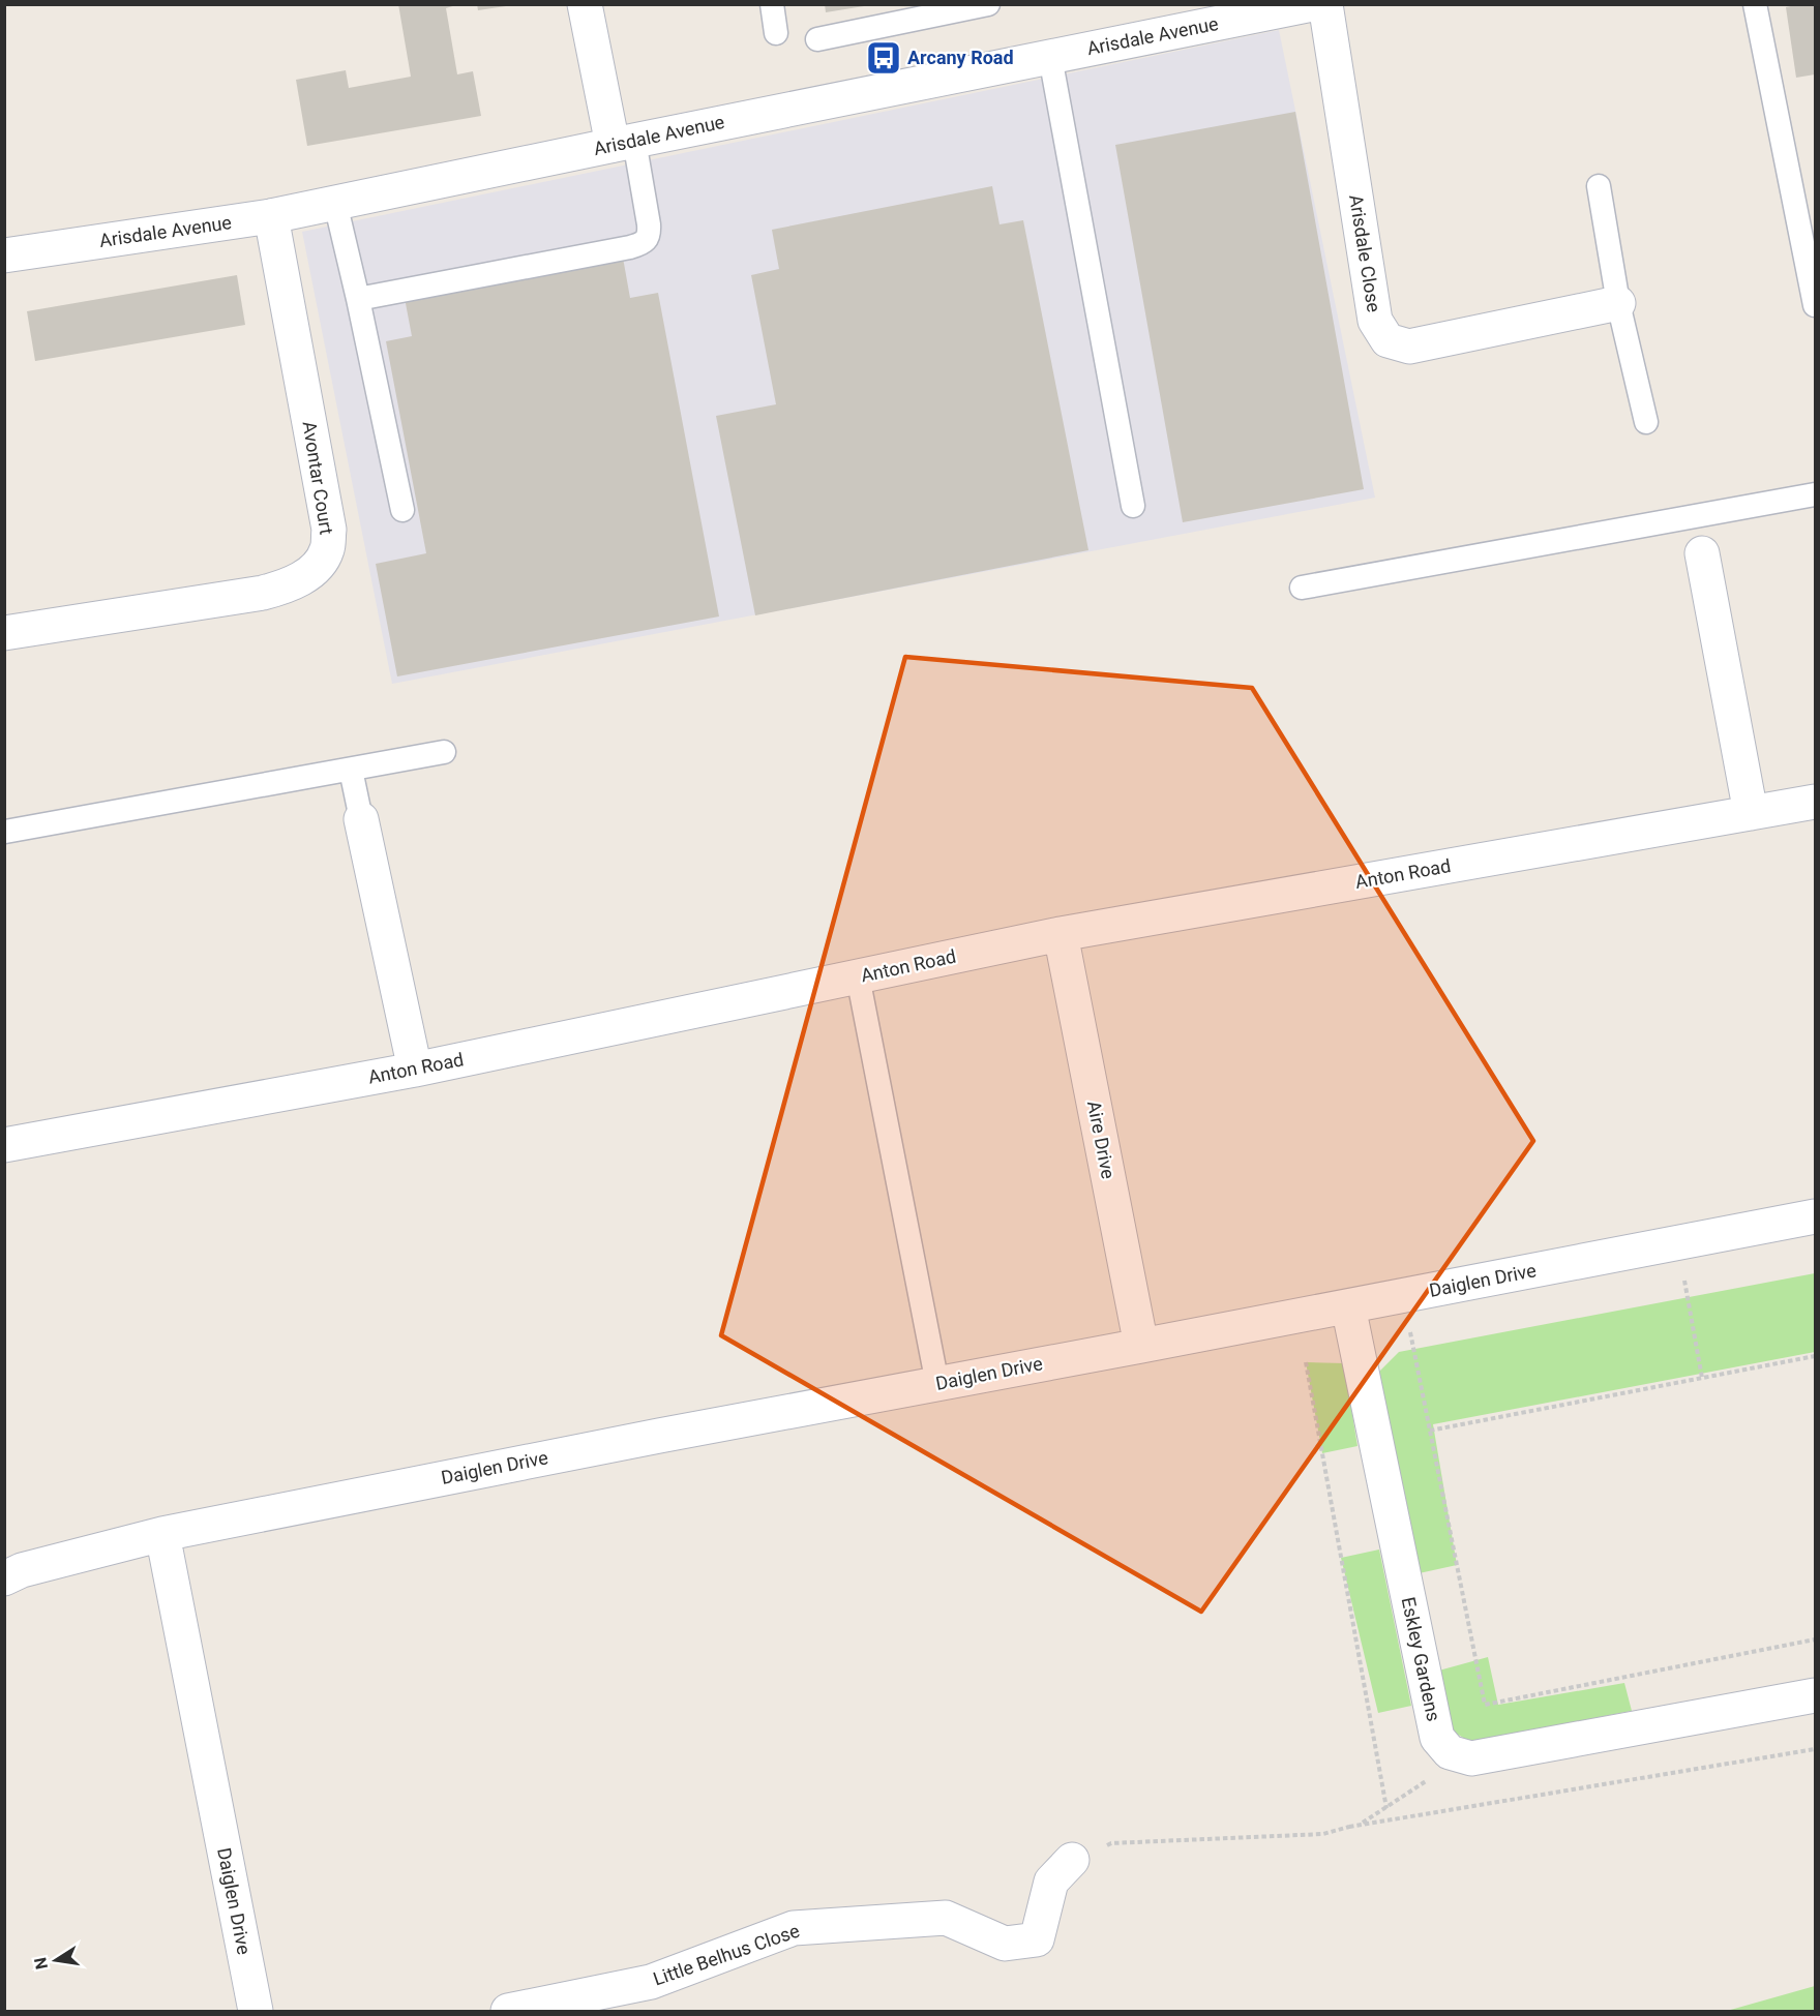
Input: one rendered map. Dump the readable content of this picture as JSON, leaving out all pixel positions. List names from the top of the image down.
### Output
{
  "streets": {
    "street": [
      "Arisdale Avenue",
      "Arisdale Close",
      "Avontar Court",
      "Anton Road",
      "Aire Drive",
      "Daiglen Drive",
      "Eskley Gardens",
      "Little Belhus Close"
    ]
  },
  "crossings": [
    ["Arisdale Avenue", "Avontar Court"],
    ["Anton Road", "Aire Drive"],
    ["Aire Drive", "Daiglen Drive"],
    ["Daiglen Drive", "Eskley Gardens"]
  ],
  "places": {
    "bus stop": ["Arcany Road"]
  },
  "north": "left"
}
